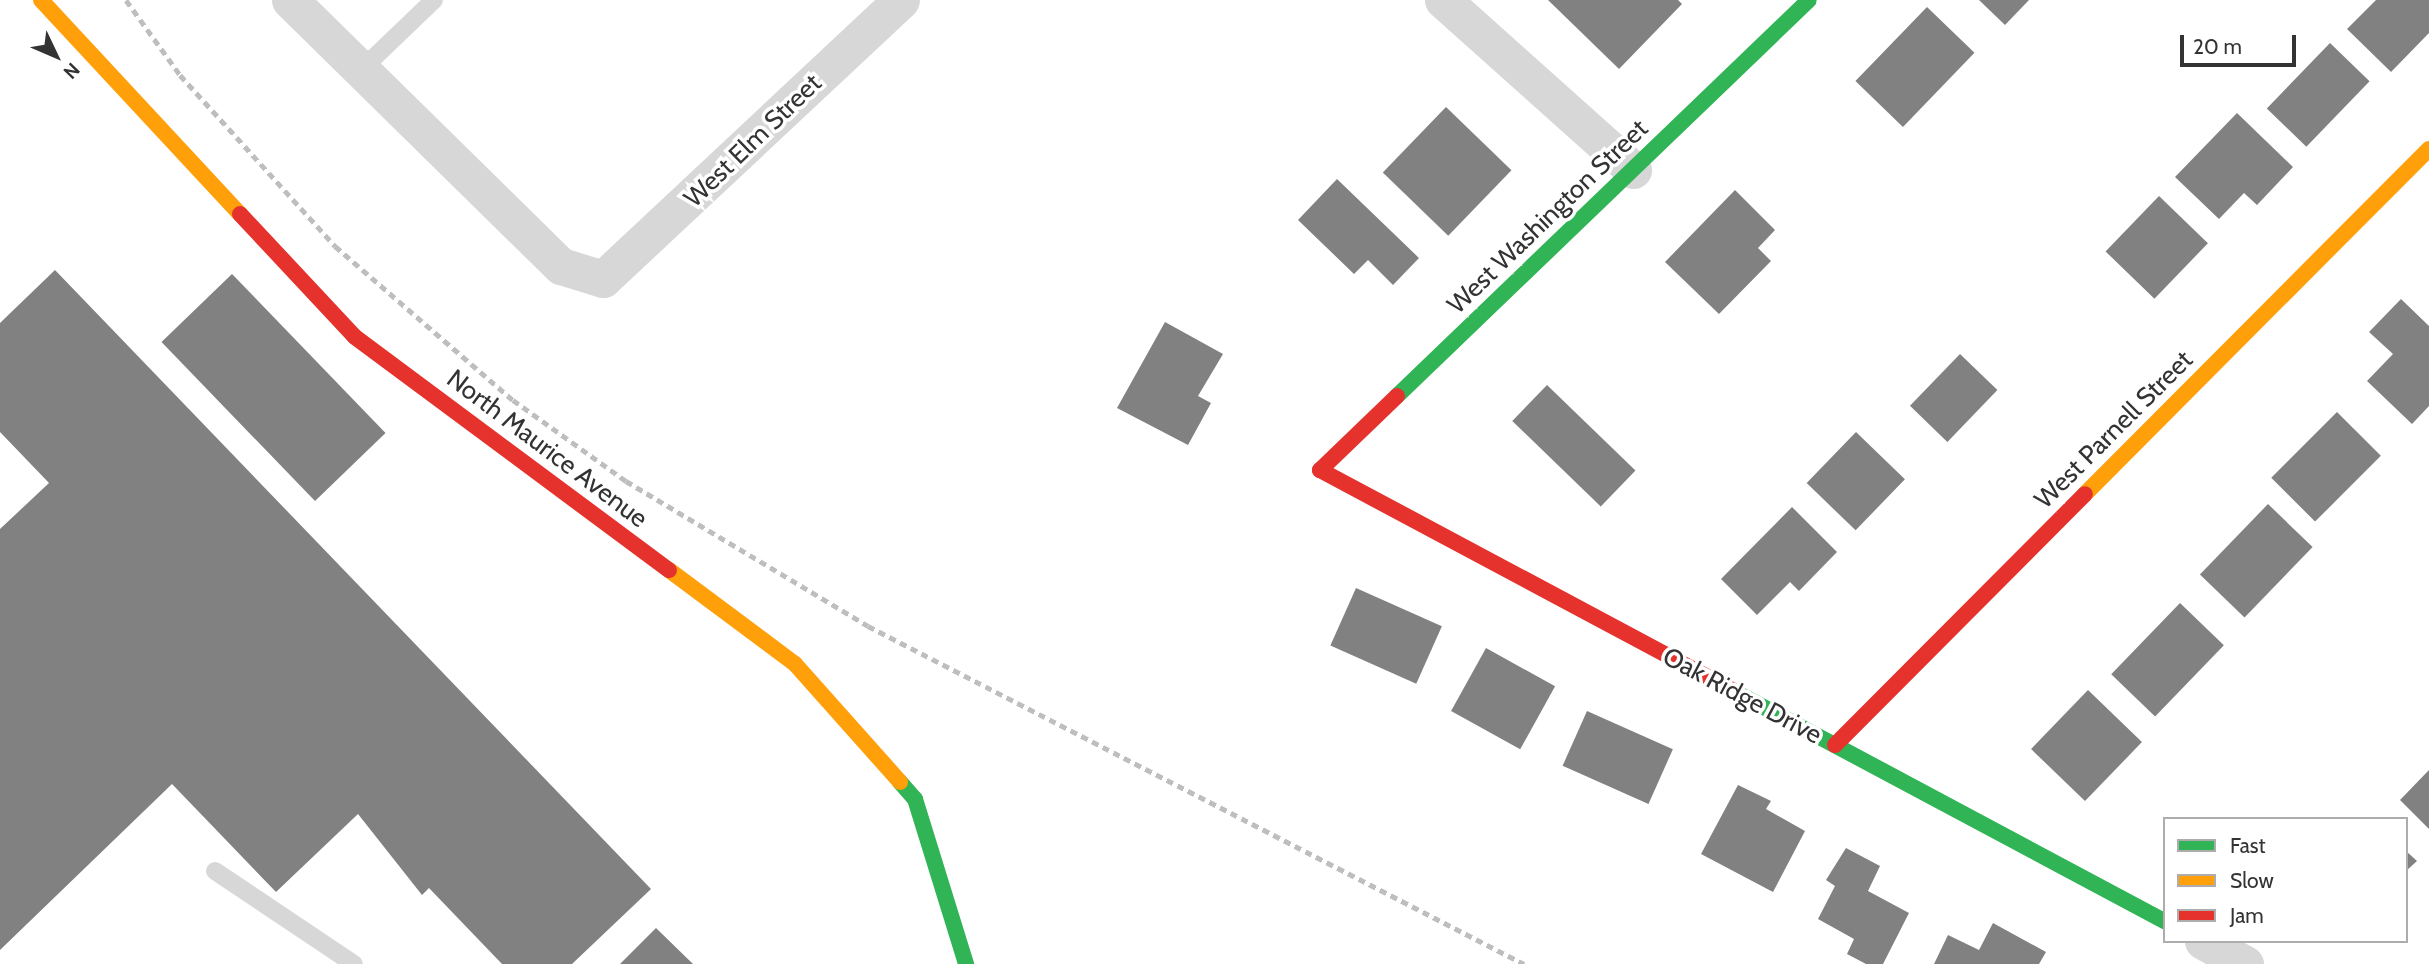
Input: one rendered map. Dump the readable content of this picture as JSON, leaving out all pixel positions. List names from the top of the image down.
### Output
{
  "streets": {
    "street": [
      "West Elm Street",
      "West Washington Street",
      "West Parnell Street",
      "North Maurice Avenue",
      "Oak Ridge Drive"
    ]
  },
  "crossings": [
    ["West Washington Street", "Oak Ridge Drive"],
    ["West Parnell Street", "Oak Ridge Drive"]
  ],
  "legend": ["Fast", "Slow", "Jam"],
  "scale_bar": "20 m",
  "north": "bottom right"
}
